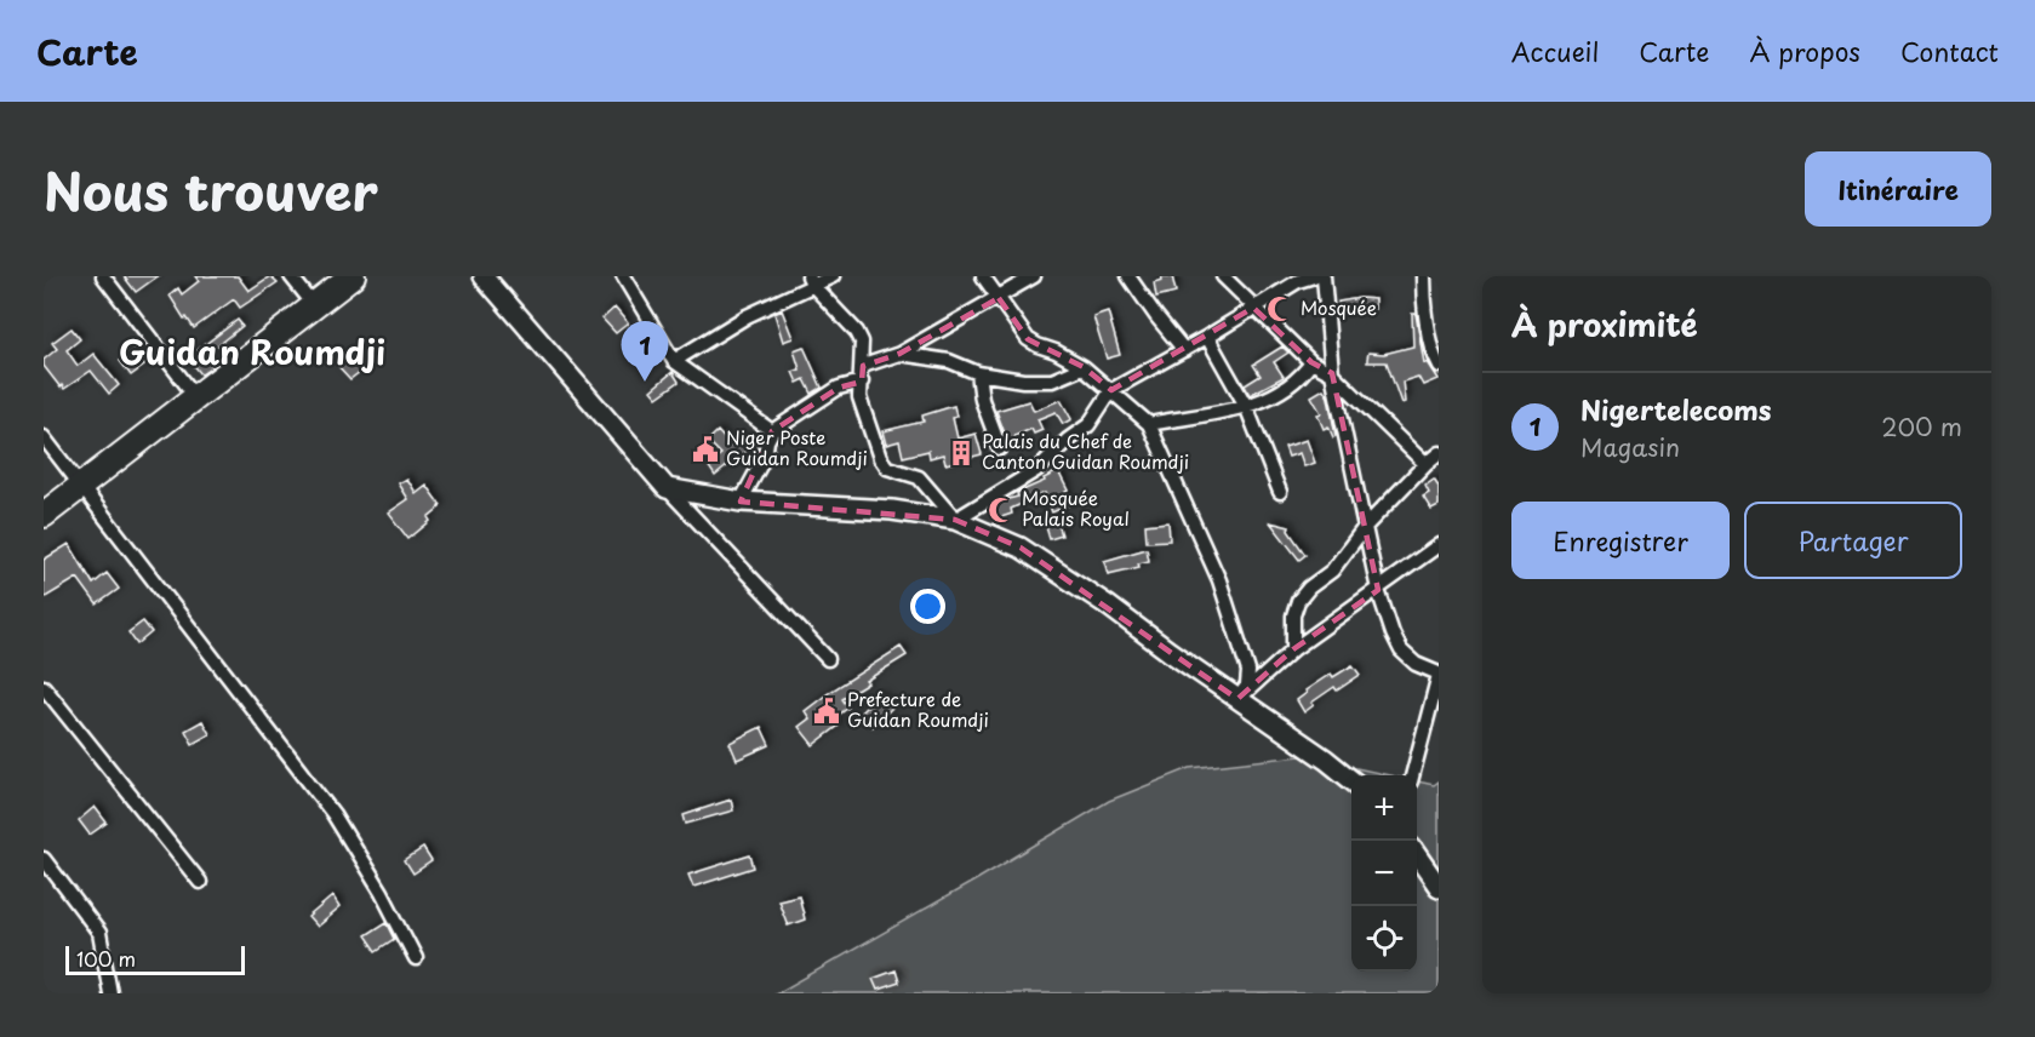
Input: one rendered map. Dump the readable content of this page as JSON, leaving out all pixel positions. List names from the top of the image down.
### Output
{
  "districts": ["Guidan Roumdji"],
  "places": {
    "mosque": ["Mosquée", "Mosquée Palais Royal"],
    "public building": ["Niger Poste Guidan Roumdji", "Prefecture de Guidan Roumdji"],
    "building": ["Palais du Chef de Canton Guidan Roumdji"]
  },
  "scale_bar": "100 m",
  "page": {
    "header": "Carte",
    "nav": [
      "Accueil",
      "Carte",
      "À propos",
      "Contact"
    ],
    "title": "Nous trouver",
    "buttons": [
      "Itinéraire",
      ["Enregistrer", "Partager"]
    ],
    "heading": "À proximité",
    "pins": "1",
    "list": [
      {
        "mark": "1",
        "name": "Nigertelecoms",
        "note": "Magasin",
        "value": "200 m"
      }
    ],
    "map_buttons": ["+", "−"],
    "scale": "100 m"
  }
}
